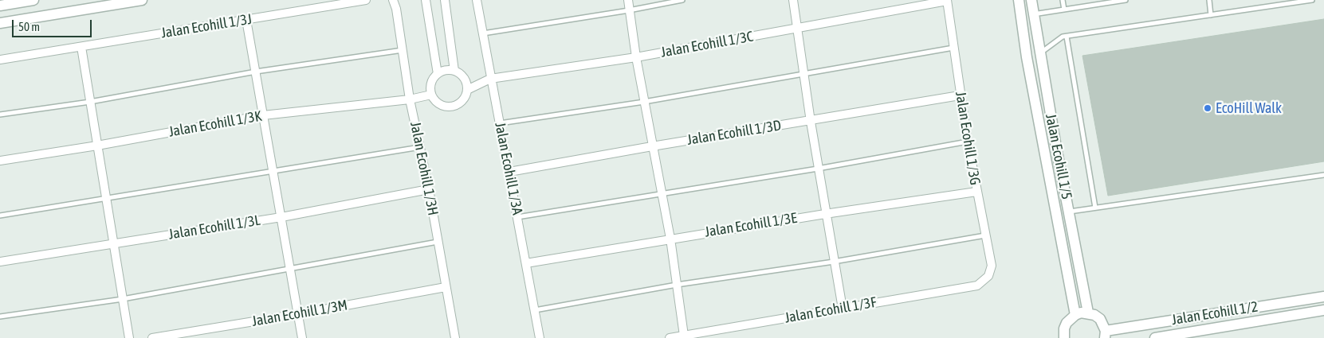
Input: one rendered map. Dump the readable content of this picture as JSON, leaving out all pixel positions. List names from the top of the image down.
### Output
{
  "streets": {
    "street": [
      "Jalan Ecohill 1/3J",
      "Jalan Ecohill 1/3C",
      "Jalan Ecohill 1/3K",
      "Jalan Ecohill 1/3D",
      "Jalan Ecohill 1/3G",
      "Jalan Ecohill 1/5",
      "Jalan Ecohill 1/3H",
      "Jalan Ecohill 1/3A",
      "Jalan Ecohill 1/3E",
      "Jalan Ecohill 1/3L",
      "Jalan Ecohill 1/3F",
      "Jalan Ecohill 1/3M",
      "Jalan Ecohill 1/2"
    ]
  },
  "crossings": [
    ["Jalan Ecohill 1/3C", "Jalan Ecohill 1/3K"],
    ["Jalan Ecohill 1/3C", "Jalan Ecohill 1/3G"],
    ["Jalan Ecohill 1/3C", "Jalan Ecohill 1/3A"],
    ["Jalan Ecohill 1/3K", "Jalan Ecohill 1/3H"],
    ["Jalan Ecohill 1/3D", "Jalan Ecohill 1/3G"],
    ["Jalan Ecohill 1/3D", "Jalan Ecohill 1/3A"],
    ["Jalan Ecohill 1/3G", "Jalan Ecohill 1/3E"],
    ["Jalan Ecohill 1/3G", "Jalan Ecohill 1/3F"],
    ["Jalan Ecohill 1/3H", "Jalan Ecohill 1/3L"],
    ["Jalan Ecohill 1/3H", "Jalan Ecohill 1/3M"],
    ["Jalan Ecohill 1/3A", "Jalan Ecohill 1/3E"]
  ],
  "places": ["EcoHill Walk"],
  "scale_bar": "50 m"
}
